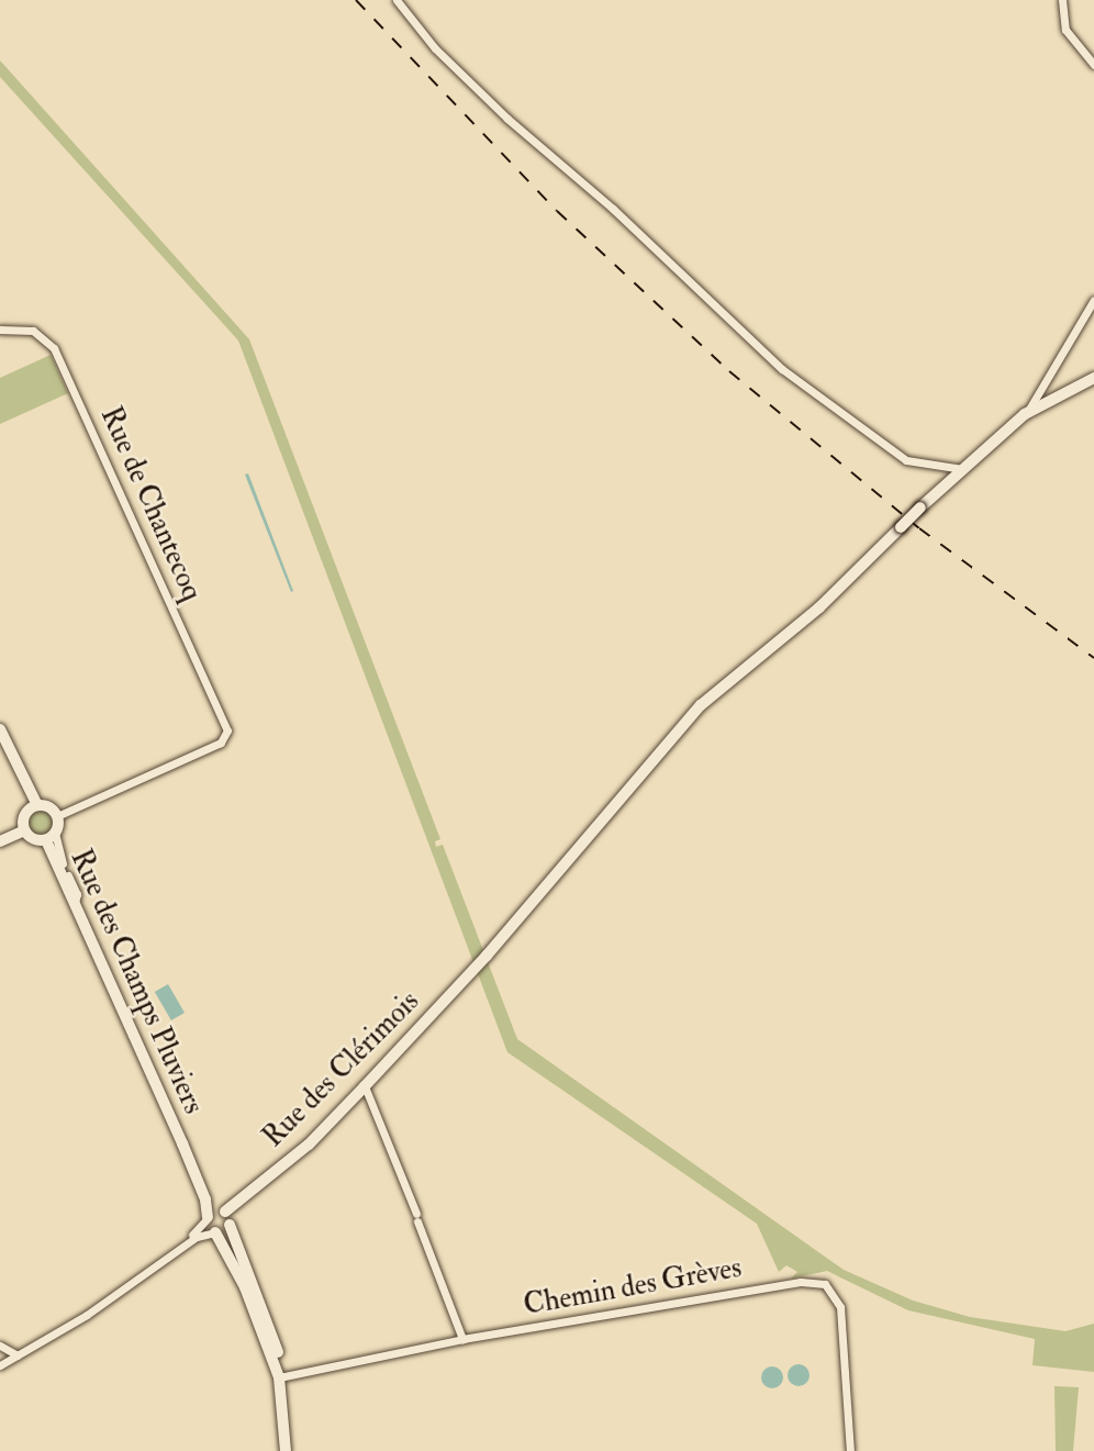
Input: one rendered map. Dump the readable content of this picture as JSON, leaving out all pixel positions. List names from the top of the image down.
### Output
{
  "streets": {
    "street": [
      "Rue de Chantecoq",
      "Rue des Champs Pluviers",
      "Rue des Clérimois",
      "Chemin des Grèves"
    ]
  },
  "crossings": [
    ["Rue des Champs Pluviers", "Rue des Clérimois"],
    ["Rue des Champs Pluviers", "Chemin des Grèves"]
  ]
}
